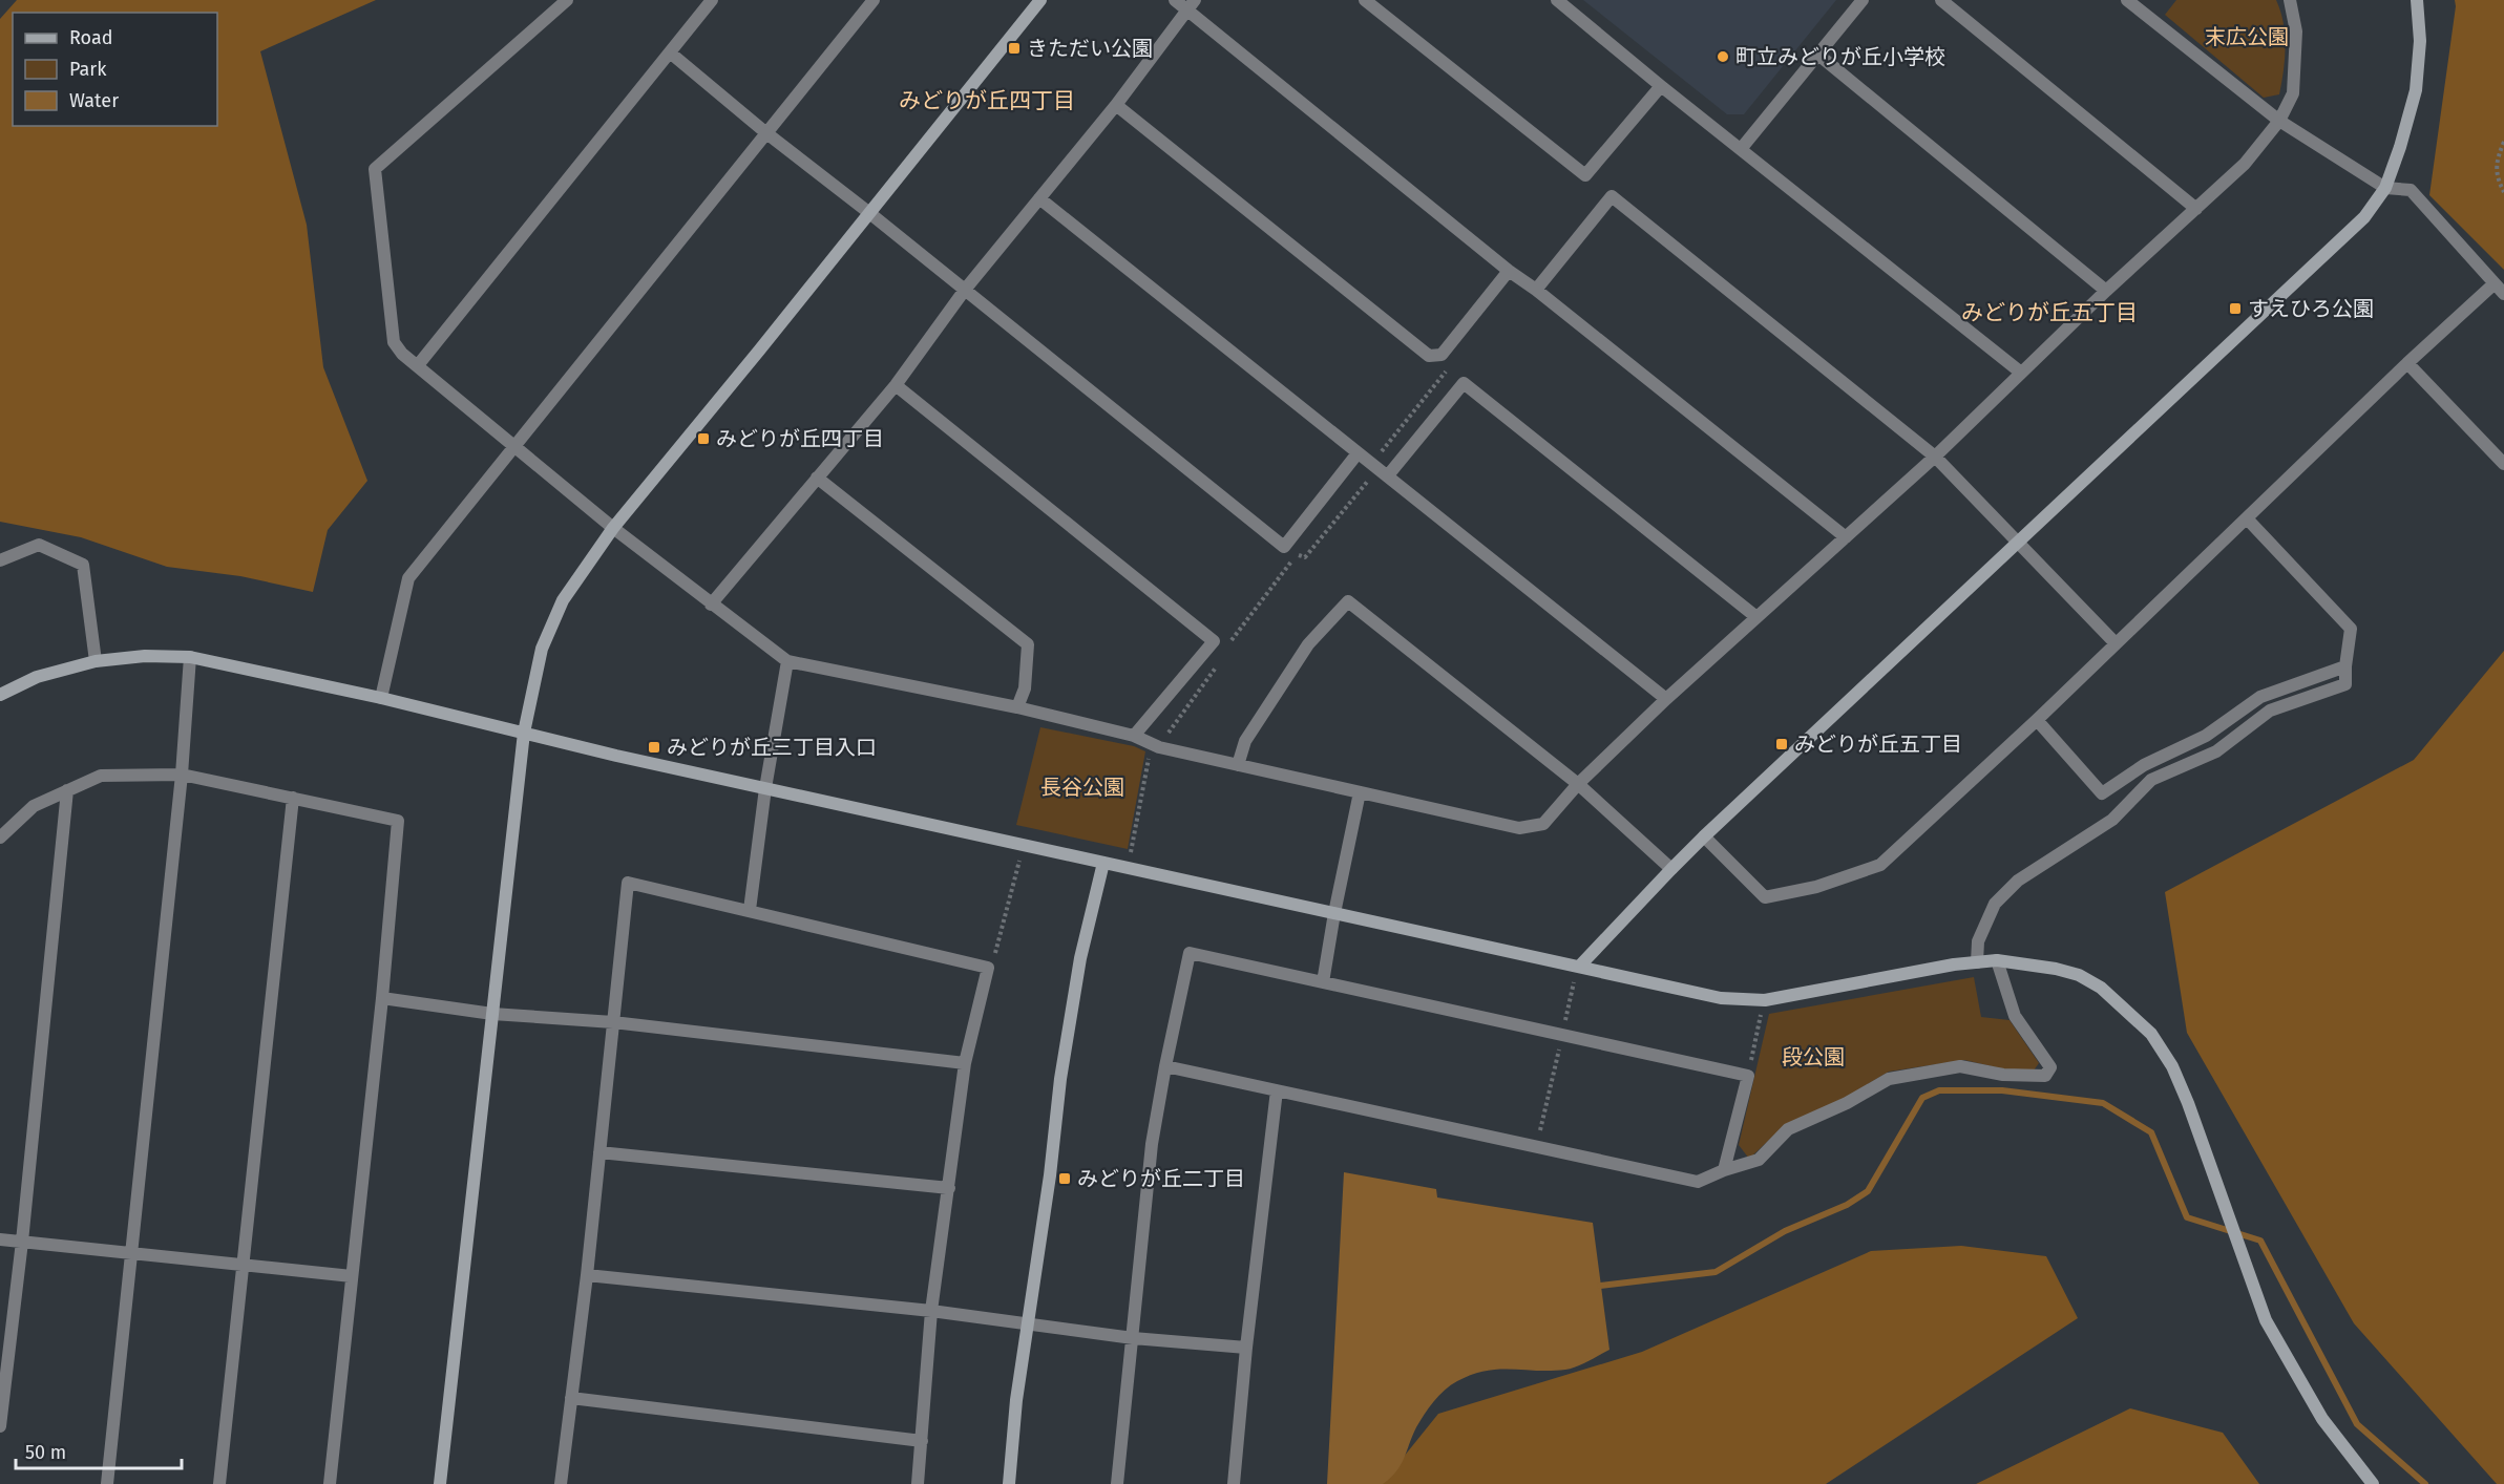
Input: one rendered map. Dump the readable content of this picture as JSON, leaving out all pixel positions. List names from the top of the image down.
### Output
{
  "districts": ["みどりが丘四丁目", "みどりが丘五丁目"],
  "parks": ["末広公園", "長谷公園", "段公園"],
  "places": {
    "transit": [
      "きただい公園",
      "すえひろ公園",
      "みどりが丘四丁目",
      "みどりが丘五丁目",
      "みどりが丘三丁目入口",
      "みどりが丘二丁目"
    ],
    "other": ["町立みどりが丘小学校"]
  },
  "legend": ["Road", "Park", "Water"],
  "scale_bar": "50 m"
}
